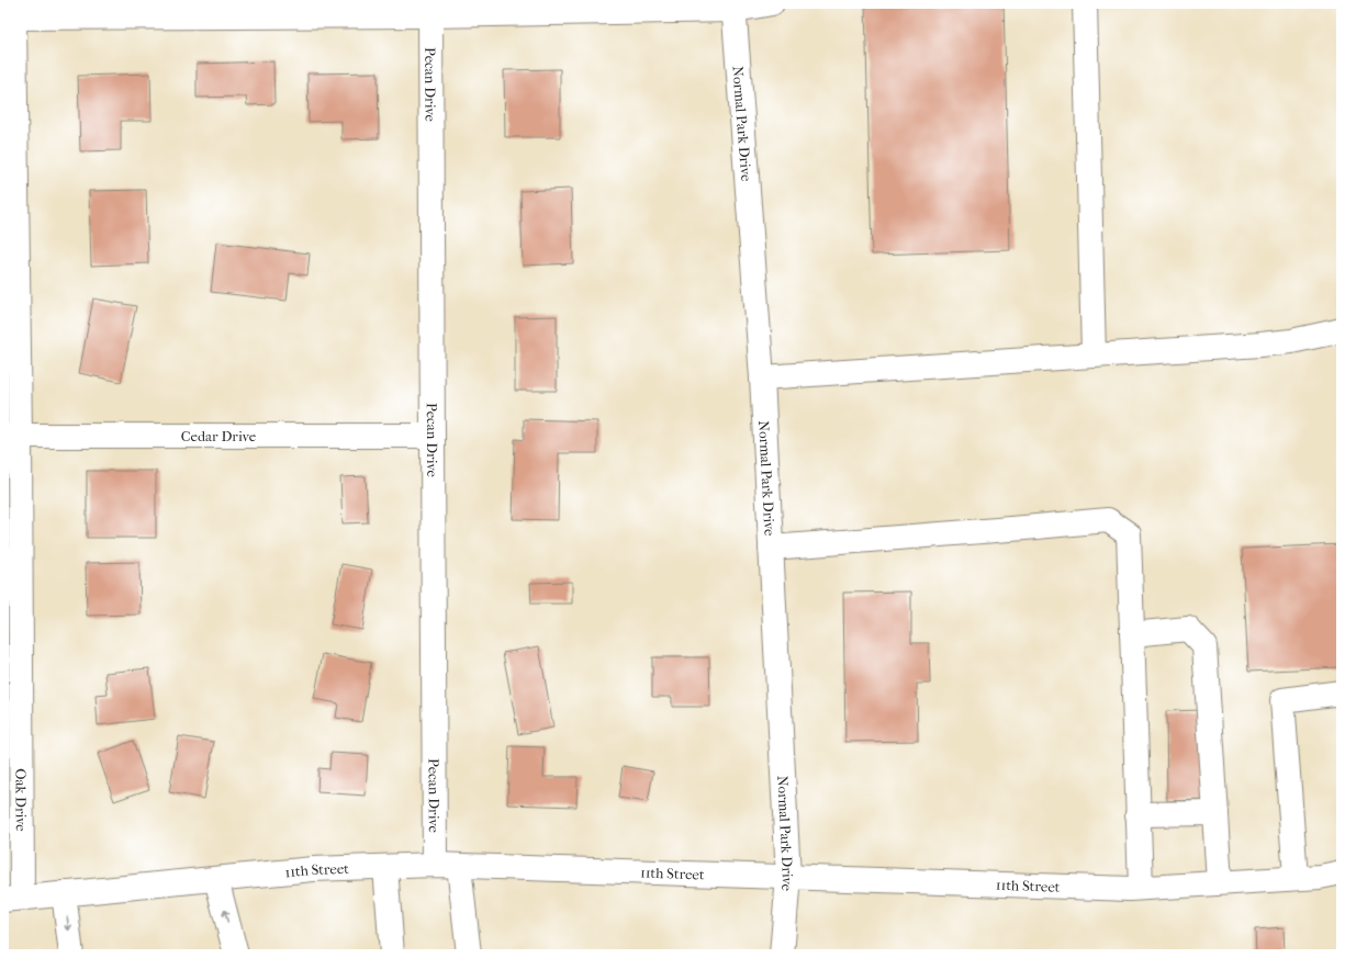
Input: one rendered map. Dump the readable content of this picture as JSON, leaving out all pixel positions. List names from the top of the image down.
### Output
{
  "streets": {
    "street": [
      "Pecan Drive",
      "Normal Park Drive",
      "Cedar Drive",
      "Oak Drive",
      "11th Street"
    ]
  },
  "crossings": [
    ["Pecan Drive", "Cedar Drive"],
    ["Pecan Drive", "11th Street"],
    ["Normal Park Drive", "11th Street"],
    ["Cedar Drive", "Oak Drive"],
    ["Oak Drive", "11th Street"]
  ]
}
